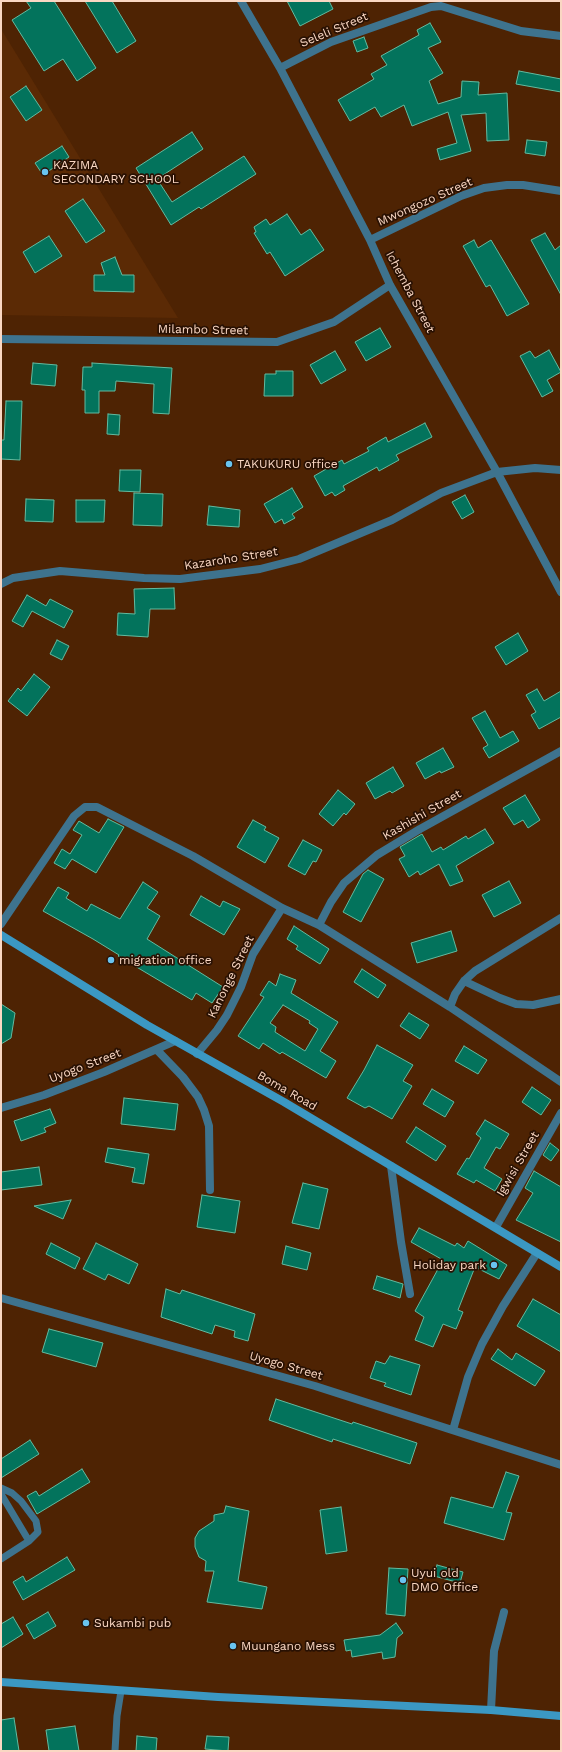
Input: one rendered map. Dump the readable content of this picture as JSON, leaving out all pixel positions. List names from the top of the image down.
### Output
{
  "streets": {
    "main road": ["Boma Road"],
    "street": [
      "Seleli Street",
      "Mwongozo Street",
      "Ichemba Street",
      "Milambo Street",
      "Kazaroho Street",
      "Kashishi Street",
      "Kanonge Street",
      "Uyogo Street",
      "Igwisi Street"
    ]
  },
  "crossings": [
    ["Seleli Street", "Ichemba Street"],
    ["Mwongozo Street", "Ichemba Street"],
    ["Ichemba Street", "Milambo Street"],
    ["Ichemba Street", "Kazaroho Street"],
    ["Kanonge Street", "Boma Road"],
    ["Uyogo Street", "Boma Road"],
    ["Boma Road", "Igwisi Street"]
  ],
  "places": [
    "KAZIMA SECONDARY SCHOOL",
    "TAKUKURU office",
    "migration office",
    "Holiday park",
    "Uyui old DMO Office",
    "Sukambi pub",
    "Muungano Mess"
  ]
}
